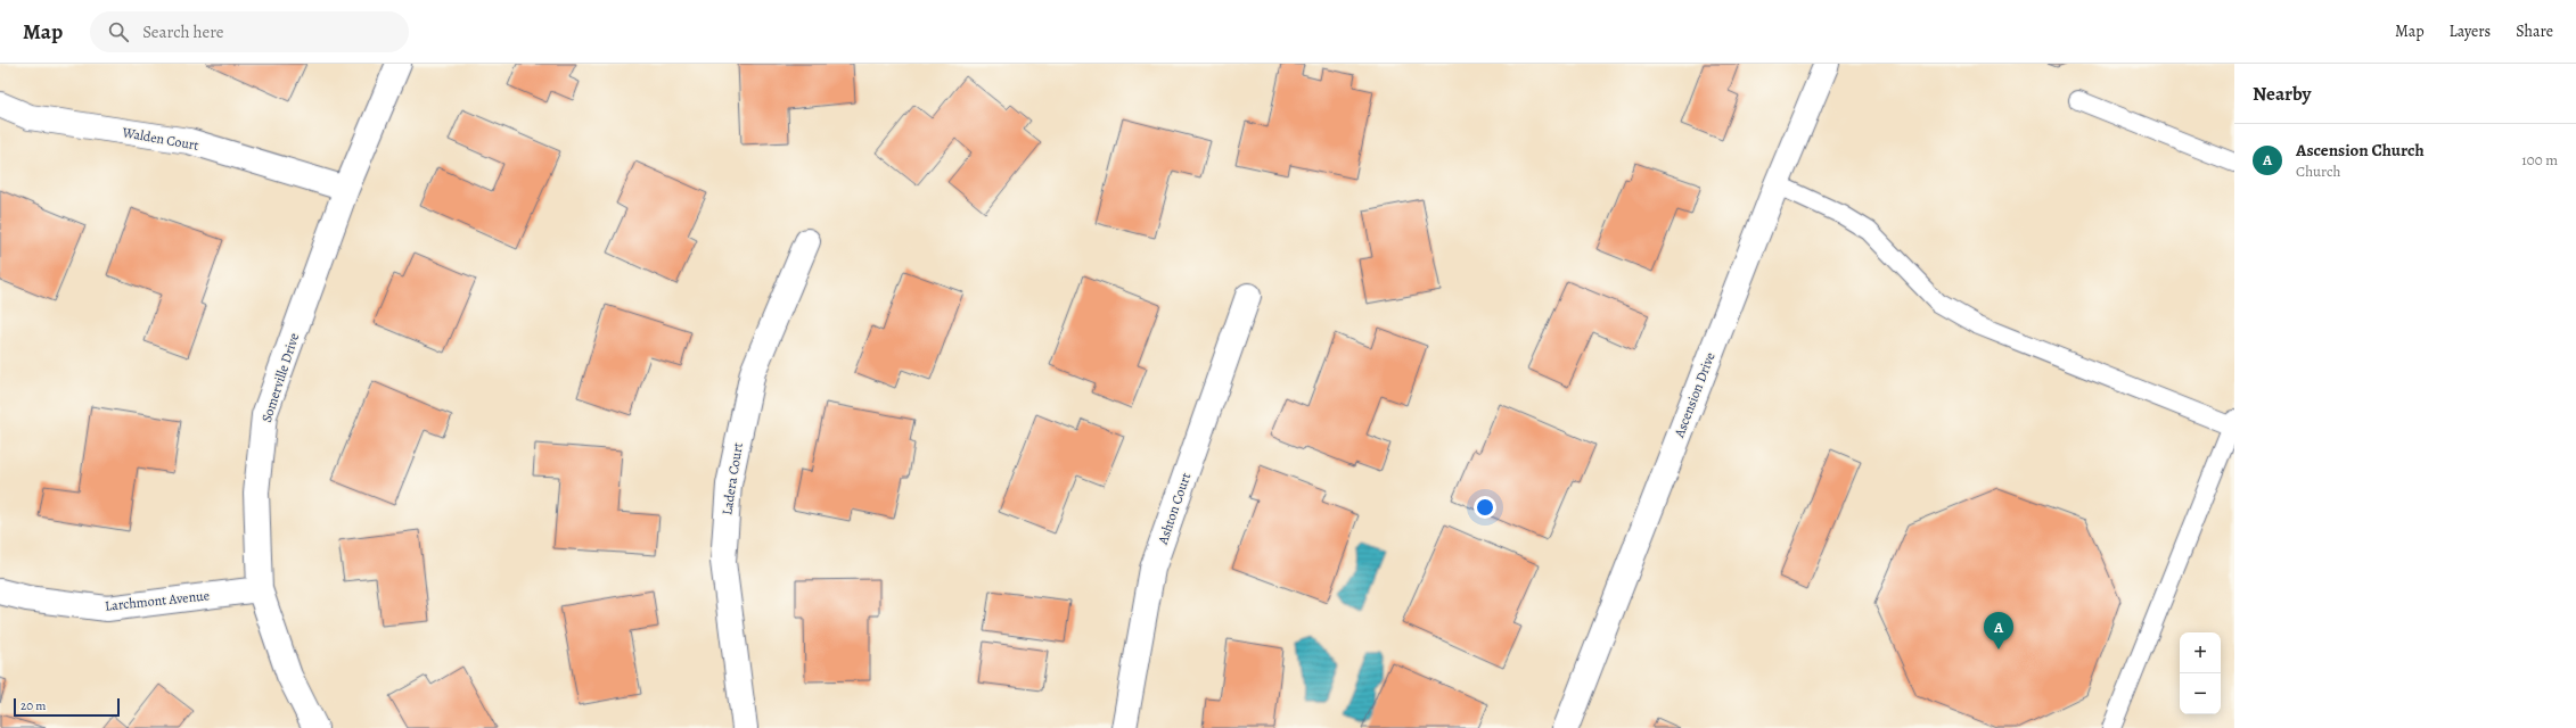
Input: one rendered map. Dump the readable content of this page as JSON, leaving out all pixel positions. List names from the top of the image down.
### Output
{
  "streets": {
    "street": [
      "Walden Court",
      "Somerville Drive",
      "Ascension Drive",
      "Ladera Court",
      "Ashton Court",
      "Larchmont Avenue"
    ]
  },
  "crossings": [
    ["Walden Court", "Somerville Drive"],
    ["Somerville Drive", "Larchmont Avenue"]
  ],
  "scale_bar": "20 m",
  "page": {
    "header": "Map",
    "search": "Search here",
    "nav": ["Map", "Layers", "Share"],
    "heading": "Nearby",
    "list": [
      {
        "mark": "A",
        "name": "Ascension Church",
        "note": "Church",
        "value": "100 m"
      }
    ],
    "pins": "A",
    "map_buttons": ["+", "−"],
    "scale": "20 m"
  }
}
